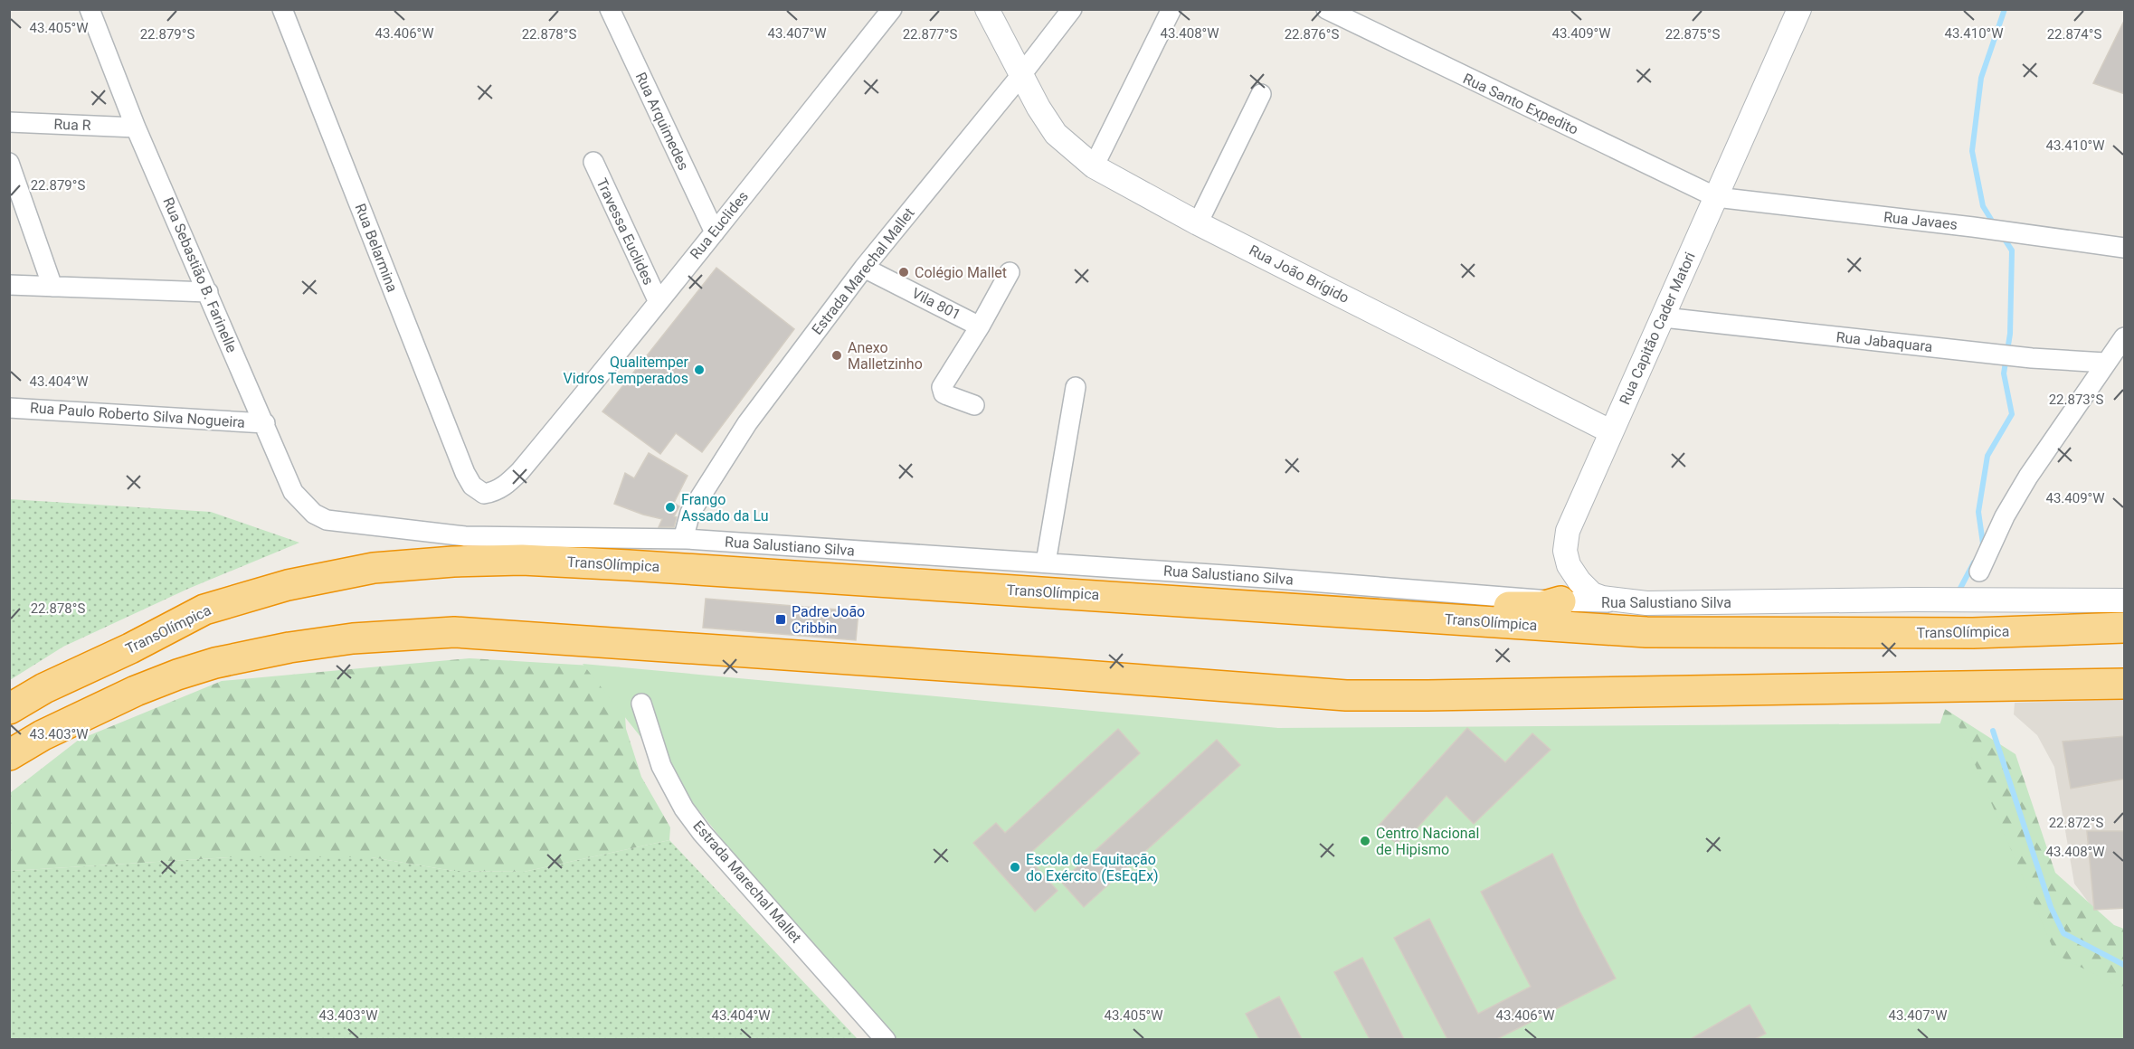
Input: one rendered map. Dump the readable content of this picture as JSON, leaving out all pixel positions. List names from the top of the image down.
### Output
{
  "streets": {
    "highway": ["TransOlímpica"],
    "street": [
      "Rua Santo Expedito",
      "Rua Arquimedes",
      "Rua R",
      "Rua Javaes",
      "Rua Euclides",
      "Travessa Euclides",
      "Rua Belarmina",
      "Estrada Marechal Mallet",
      "Rua João Brígido",
      "Rua Sebastião B. Farinelle",
      "Vila 801",
      "Rua Capitão Cader Matori",
      "Rua Jabaquara",
      "Rua Paulo Roberto Silva Nogueira",
      "Rua Salustiano Silva"
    ]
  },
  "crossings": [
    ["Rua Santo Expedito", "Rua Javaes"],
    ["Rua Santo Expedito", "Rua Capitão Cader Matori"],
    ["Rua Arquimedes", "Rua Euclides"],
    ["Rua R", "Rua Sebastião B. Farinelle"],
    ["Rua Javaes", "Rua Capitão Cader Matori"],
    ["Rua Euclides", "Travessa Euclides"],
    ["Rua Euclides", "Rua Belarmina"],
    ["Estrada Marechal Mallet", "Rua João Brígido"],
    ["Estrada Marechal Mallet", "Vila 801"],
    ["Estrada Marechal Mallet", "Rua Salustiano Silva"],
    ["Rua João Brígido", "Rua Capitão Cader Matori"],
    ["Rua Sebastião B. Farinelle", "Rua Paulo Roberto Silva Nogueira"],
    ["Rua Sebastião B. Farinelle", "Rua Salustiano Silva"],
    ["Rua Capitão Cader Matori", "Rua Jabaquara"],
    ["Rua Capitão Cader Matori", "Rua Salustiano Silva"]
  ],
  "places": {
    "other": [
      "Colégio Mallet",
      "Anexo Malletzinho",
      "Qualitemper Vidros Temperados",
      "Frango Assado da Lu",
      "Centro Nacional de Hipismo",
      "Escola de Equitação do Exército (EsEqEx)"
    ],
    "transit": ["Padre João Cribbin"]
  },
  "coordinates": [
    "43.405°W",
    "43.406°W",
    "43.410°W",
    "43.407°W",
    "43.408°W",
    "43.409°W",
    "22.879°S",
    "22.878°S",
    "22.877°S",
    "22.876°S",
    "22.875°S",
    "22.874°S",
    "43.404°W",
    "22.873°S",
    "43.403°W",
    "22.872°S"
  ]
}
